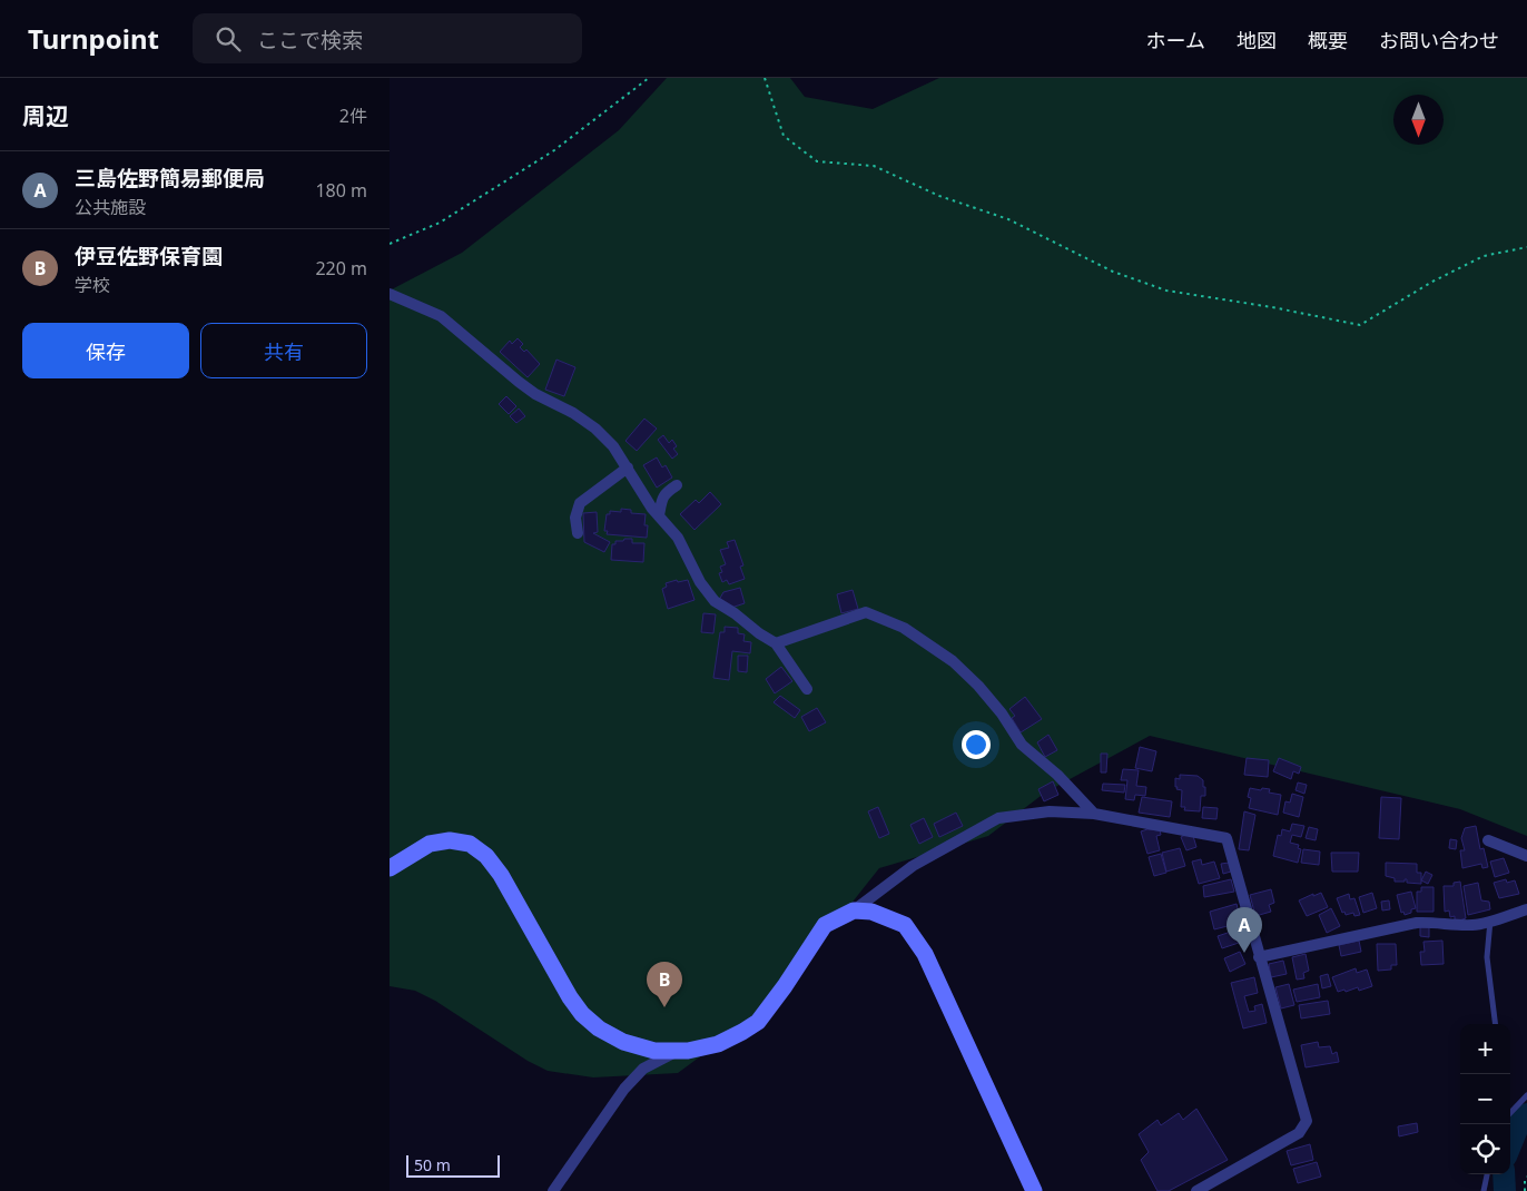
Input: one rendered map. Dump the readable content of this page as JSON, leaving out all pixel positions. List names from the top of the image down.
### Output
{
  "scale_bar": "50 m",
  "north": "bottom",
  "page": {
    "header": "Turnpoint",
    "search": "ここで検索",
    "nav": [
      "ホーム",
      "地図",
      "概要",
      "お問い合わせ"
    ],
    "heading": ["周辺", "2件"],
    "list": [
      {
        "mark": "A",
        "name": "三島佐野簡易郵便局",
        "note": "公共施設",
        "value": "180 m"
      },
      {
        "mark": "B",
        "name": "伊豆佐野保育園",
        "note": "学校",
        "value": "220 m"
      }
    ],
    "buttons": ["保存", "共有"],
    "pins": ["A", "B"],
    "map_buttons": ["+", "−"],
    "scale": "50 m"
  }
}
